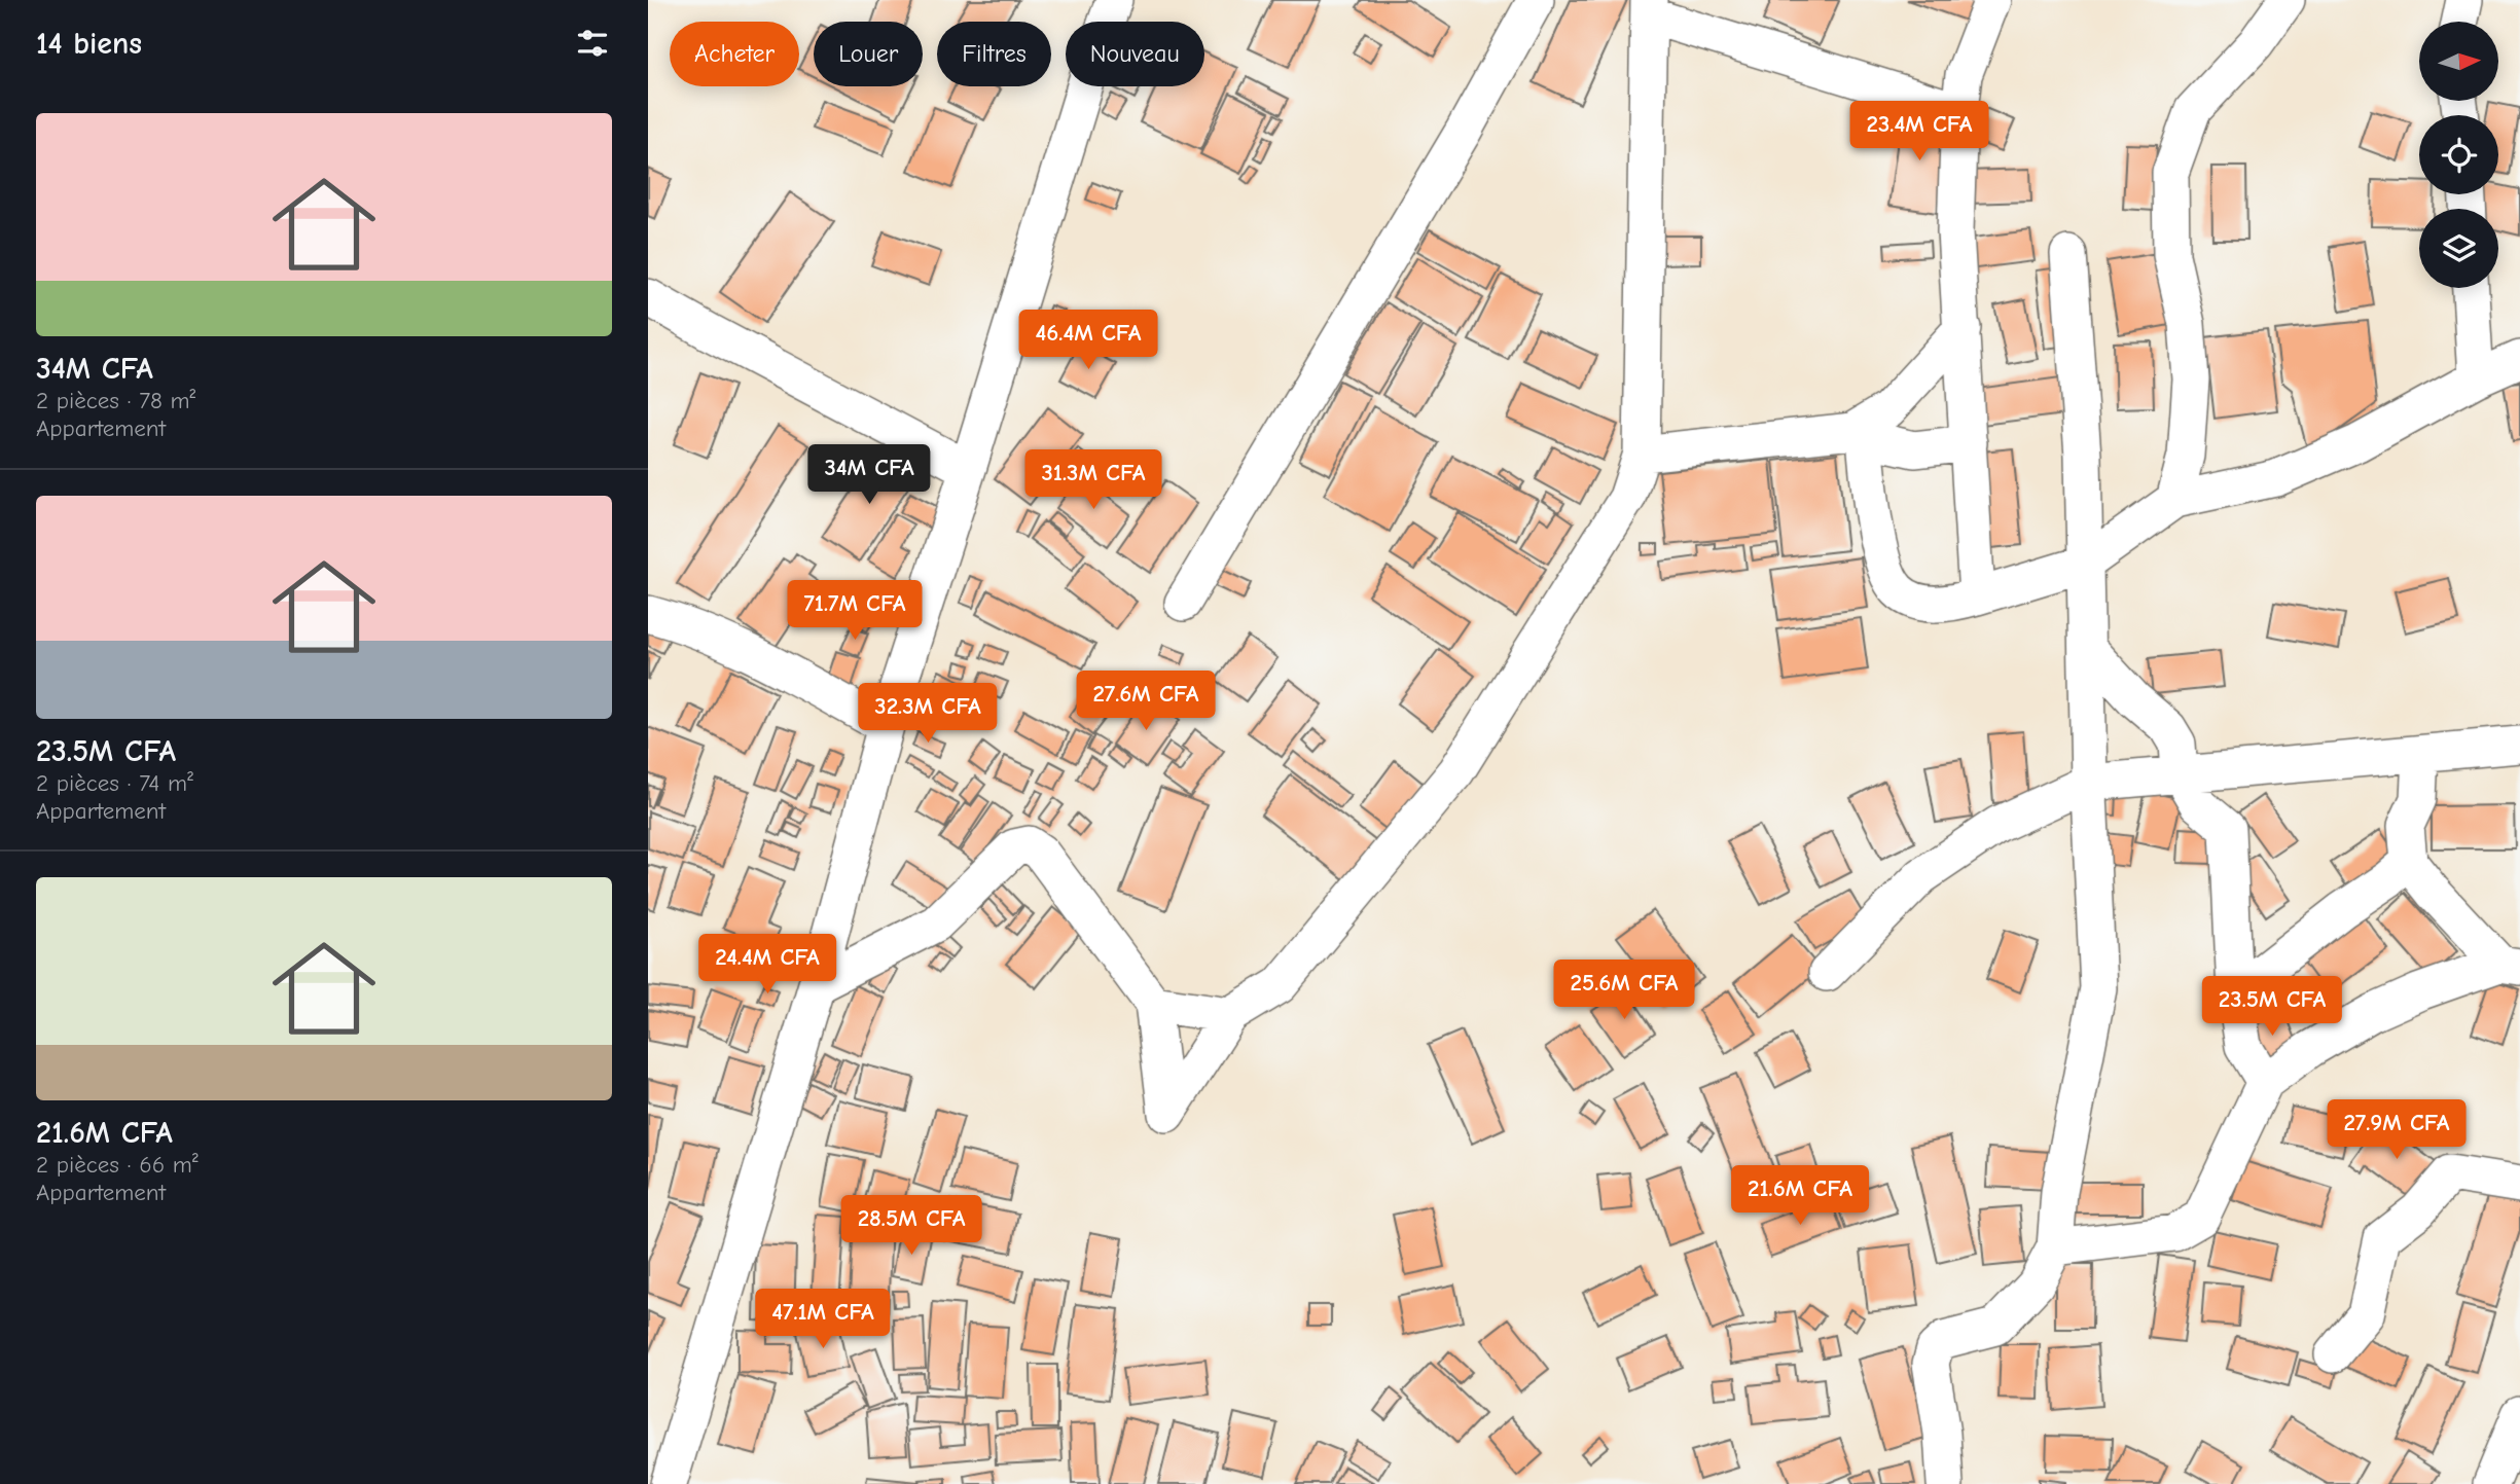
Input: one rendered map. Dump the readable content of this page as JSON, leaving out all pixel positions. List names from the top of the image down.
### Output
{
  "north": "right",
  "page": {
    "heading": "14 biens",
    "chip": [
      "Acheter",
      "Louer",
      "Filtres",
      "Nouveau"
    ],
    "list": [
      {
        "name": "34M CFA",
        "note": "2 pièces · 78 m² · Appartement"
      },
      {
        "name": "23.5M CFA",
        "note": "2 pièces · 74 m² · Appartement"
      },
      {
        "name": "21.6M CFA",
        "note": "2 pièces · 66 m² · Appartement"
      }
    ],
    "price": [
      "23.4M CFA",
      "46.4M CFA",
      "34M CFA",
      "31.3M CFA",
      "71.7M CFA",
      "27.6M CFA",
      "32.3M CFA",
      "24.4M CFA",
      "25.6M CFA",
      "23.5M CFA",
      "27.9M CFA",
      "21.6M CFA",
      "28.5M CFA",
      "47.1M CFA"
    ]
  }
}
